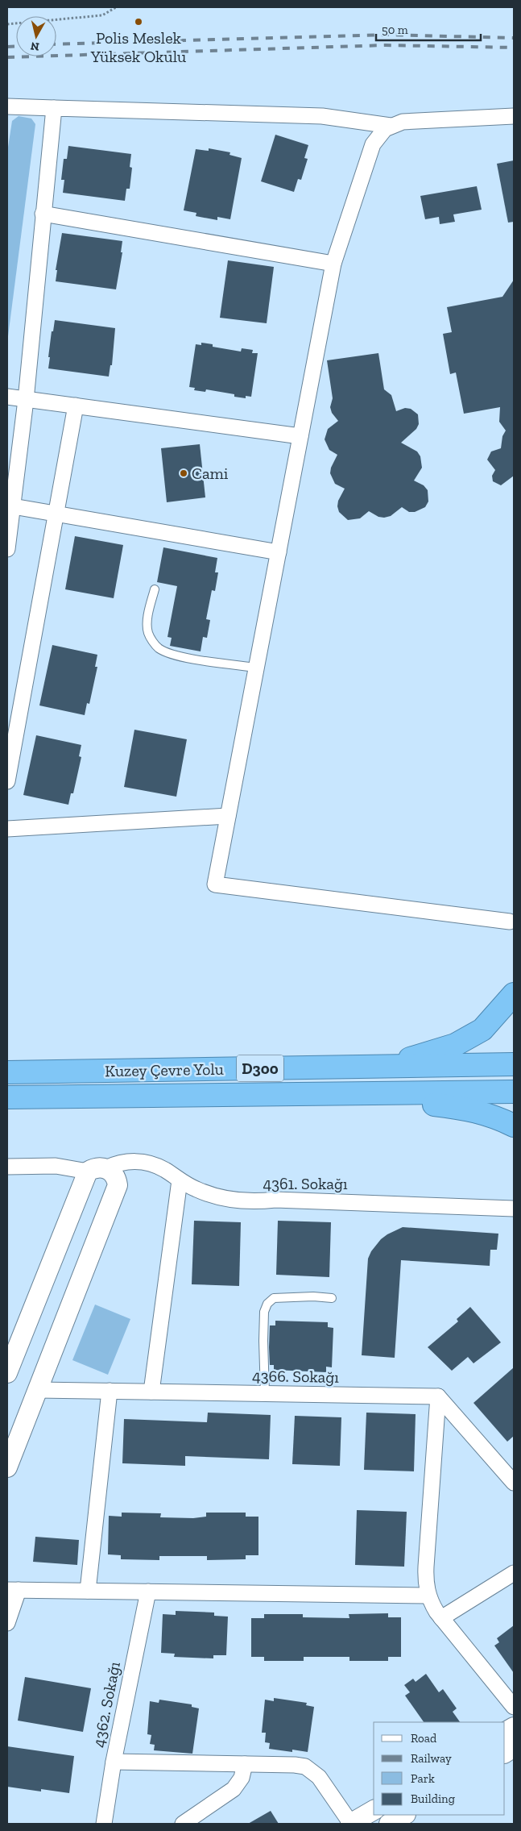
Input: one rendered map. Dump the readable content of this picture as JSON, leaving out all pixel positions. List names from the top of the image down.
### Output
{
  "streets": {
    "highway": ["D300", "Kuzey Çevre Yolu"],
    "street": ["4361. Sokağı", "4366. Sokağı", "4362. Sokağı"]
  },
  "places": ["Polis Meslek Yüksek Okulu", "Cami"],
  "legend": [
    "Road",
    "Railway",
    "Park",
    "Building"
  ],
  "scale_bar": "50 m",
  "north": "bottom"
}
